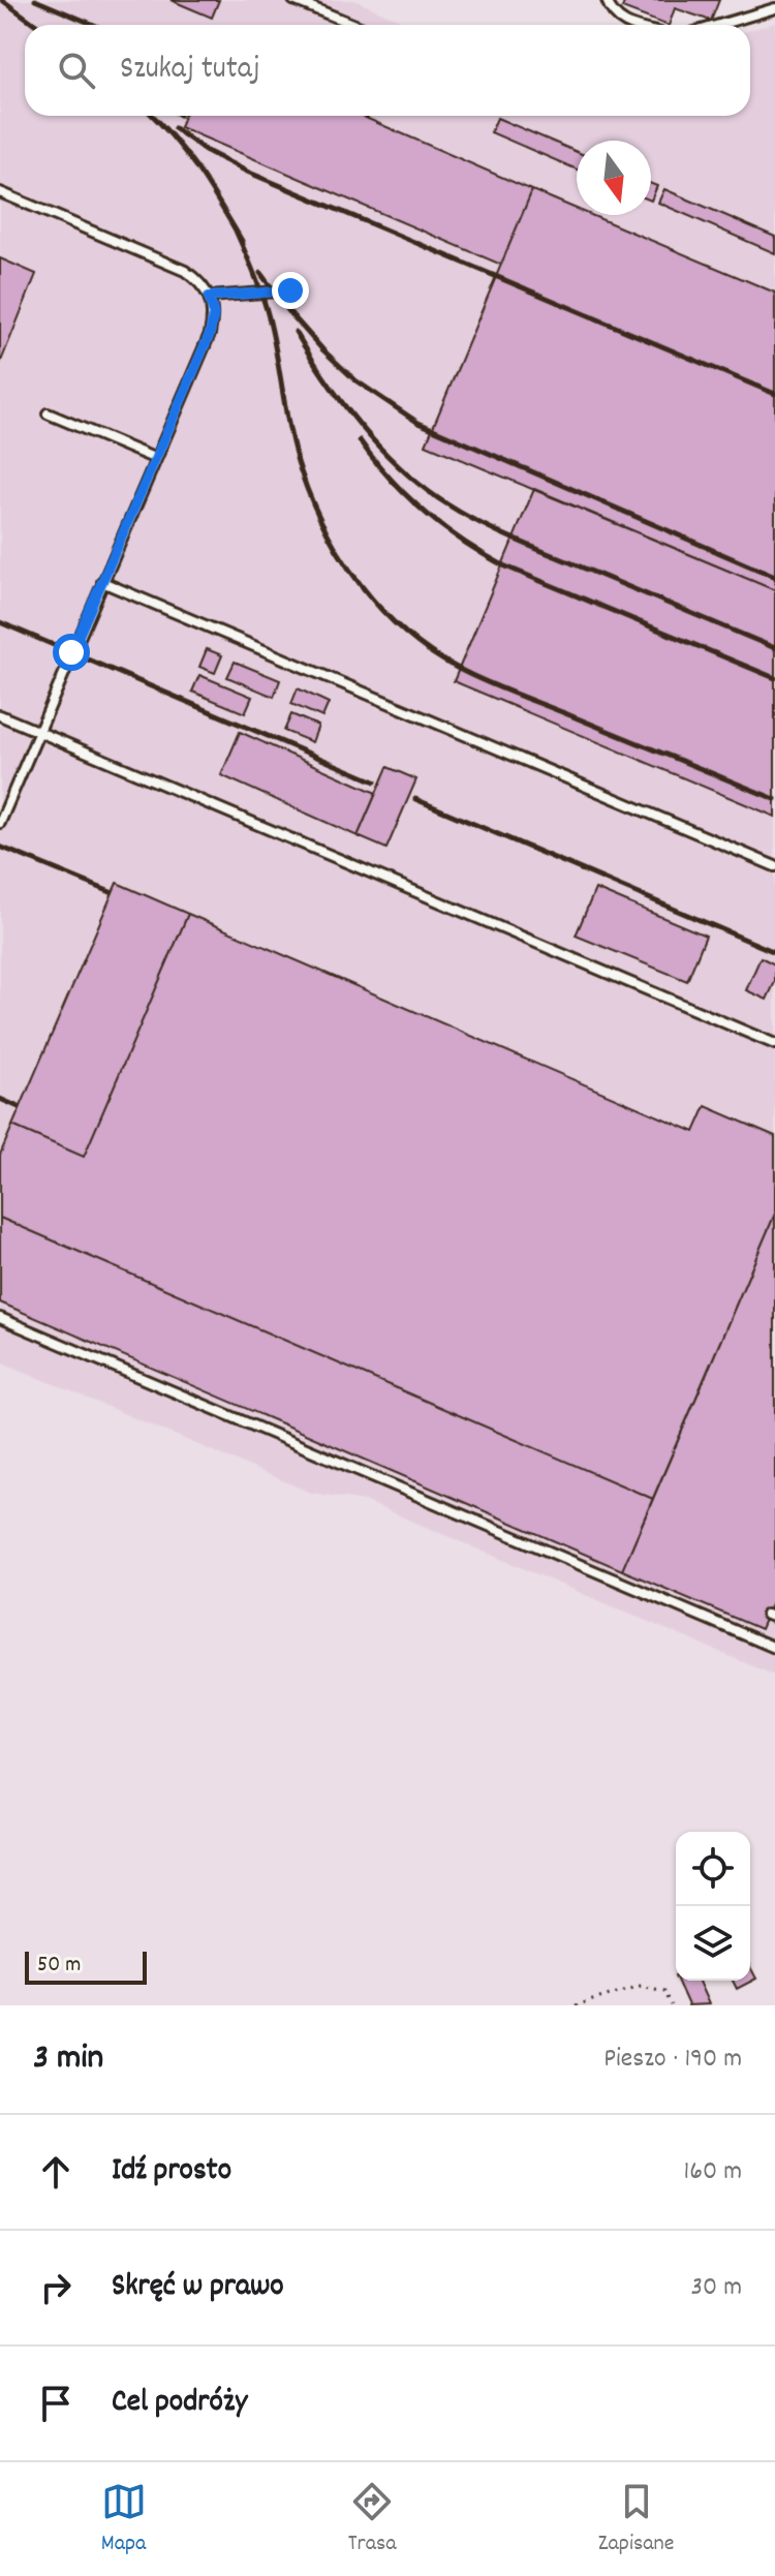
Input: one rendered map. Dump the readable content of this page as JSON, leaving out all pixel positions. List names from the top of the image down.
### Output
{
  "scale_bar": "50 m",
  "north": "bottom",
  "page": {
    "search": "Szukaj tutaj",
    "scale": "50 m",
    "heading": ["3 min", "Pieszo · 190 m"],
    "list": [
      ["Idź prosto", "160 m"],
      ["Skręć w prawo", "30 m"],
      "Cel podróży"
    ],
    "nav": ["Mapa", "Trasa", "Zapisane"]
  }
}
